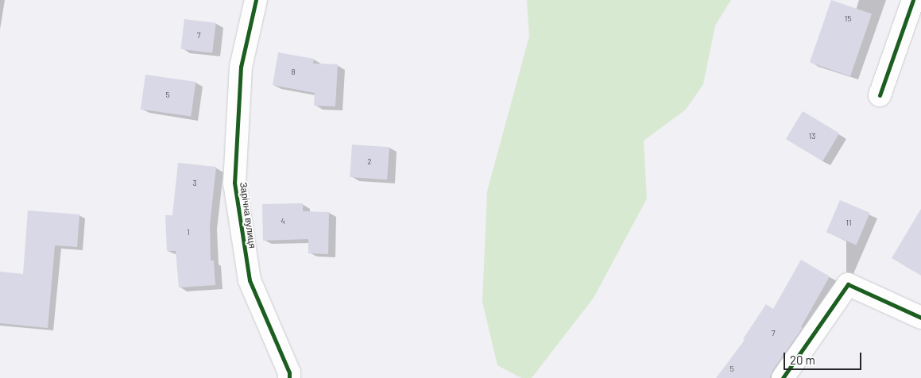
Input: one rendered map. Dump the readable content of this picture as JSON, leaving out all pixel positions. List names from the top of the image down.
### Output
{
  "streets": {
    "street": ["Зарічна вулиця"]
  },
  "house_numbers": [
    "15",
    "7",
    "8",
    "5",
    "13",
    "2",
    "3",
    "4",
    "11",
    "1",
    "7",
    "5"
  ],
  "scale_bar": "20 m"
}
